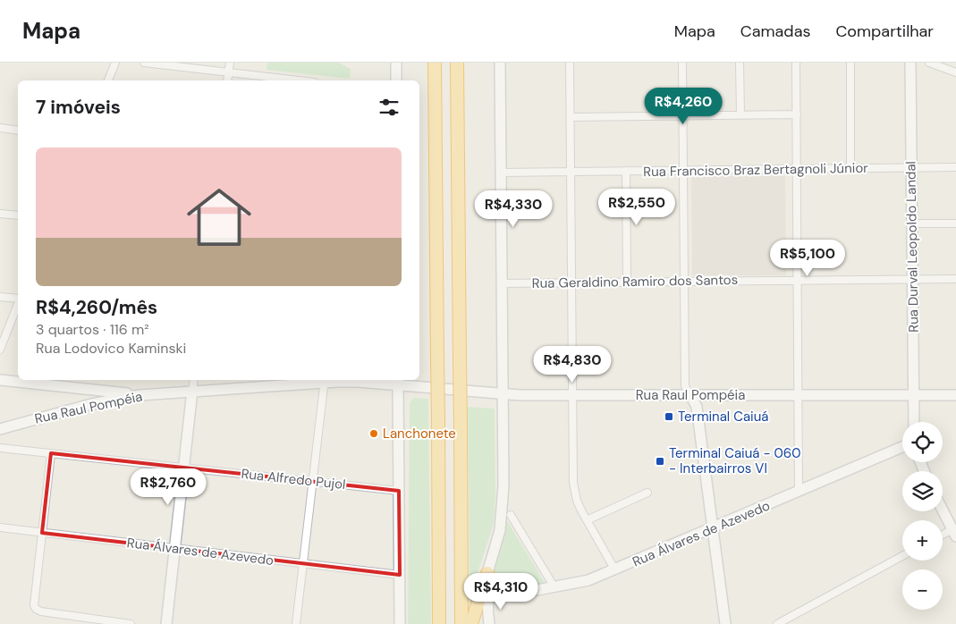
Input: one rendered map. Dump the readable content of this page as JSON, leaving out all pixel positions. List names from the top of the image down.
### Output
{
  "streets": {
    "main road": ["Rua Durval Leopoldo Landal", "Rua Raul Pompéia", "Rua Álvares de Azevedo"],
    "street": ["Rua Francisco Braz Bertagnoli Júnior", "Rua Geraldino Ramiro dos Santos", "Rua Alfredo Pujol"]
  },
  "crossings": [
    ["Rua Francisco Braz Bertagnoli Júnior", "Rua Durval Leopoldo Landal"],
    ["Rua Durval Leopoldo Landal", "Rua Geraldino Ramiro dos Santos"],
    ["Rua Durval Leopoldo Landal", "Rua Raul Pompéia"]
  ],
  "places": {
    "transit": ["Terminal Caiuá", "Terminal Caiuá - 060 - Interbairros VI"],
    "other": ["Lanchonete"]
  },
  "page": {
    "header": "Mapa",
    "nav": ["Mapa", "Camadas", "Compartilhar"],
    "heading": "7 imóveis",
    "price": [
      "R$4,260",
      "R$2,550",
      "R$4,330",
      "R$5,100",
      "R$4,830",
      "R$2,760",
      "R$4,310"
    ],
    "list": [
      {
        "name": "R$4,260/mês",
        "note": "3 quartos · 116 m² · Rua Lodovico Kaminski"
      }
    ],
    "map_buttons": ["+", "−"]
  }
}
